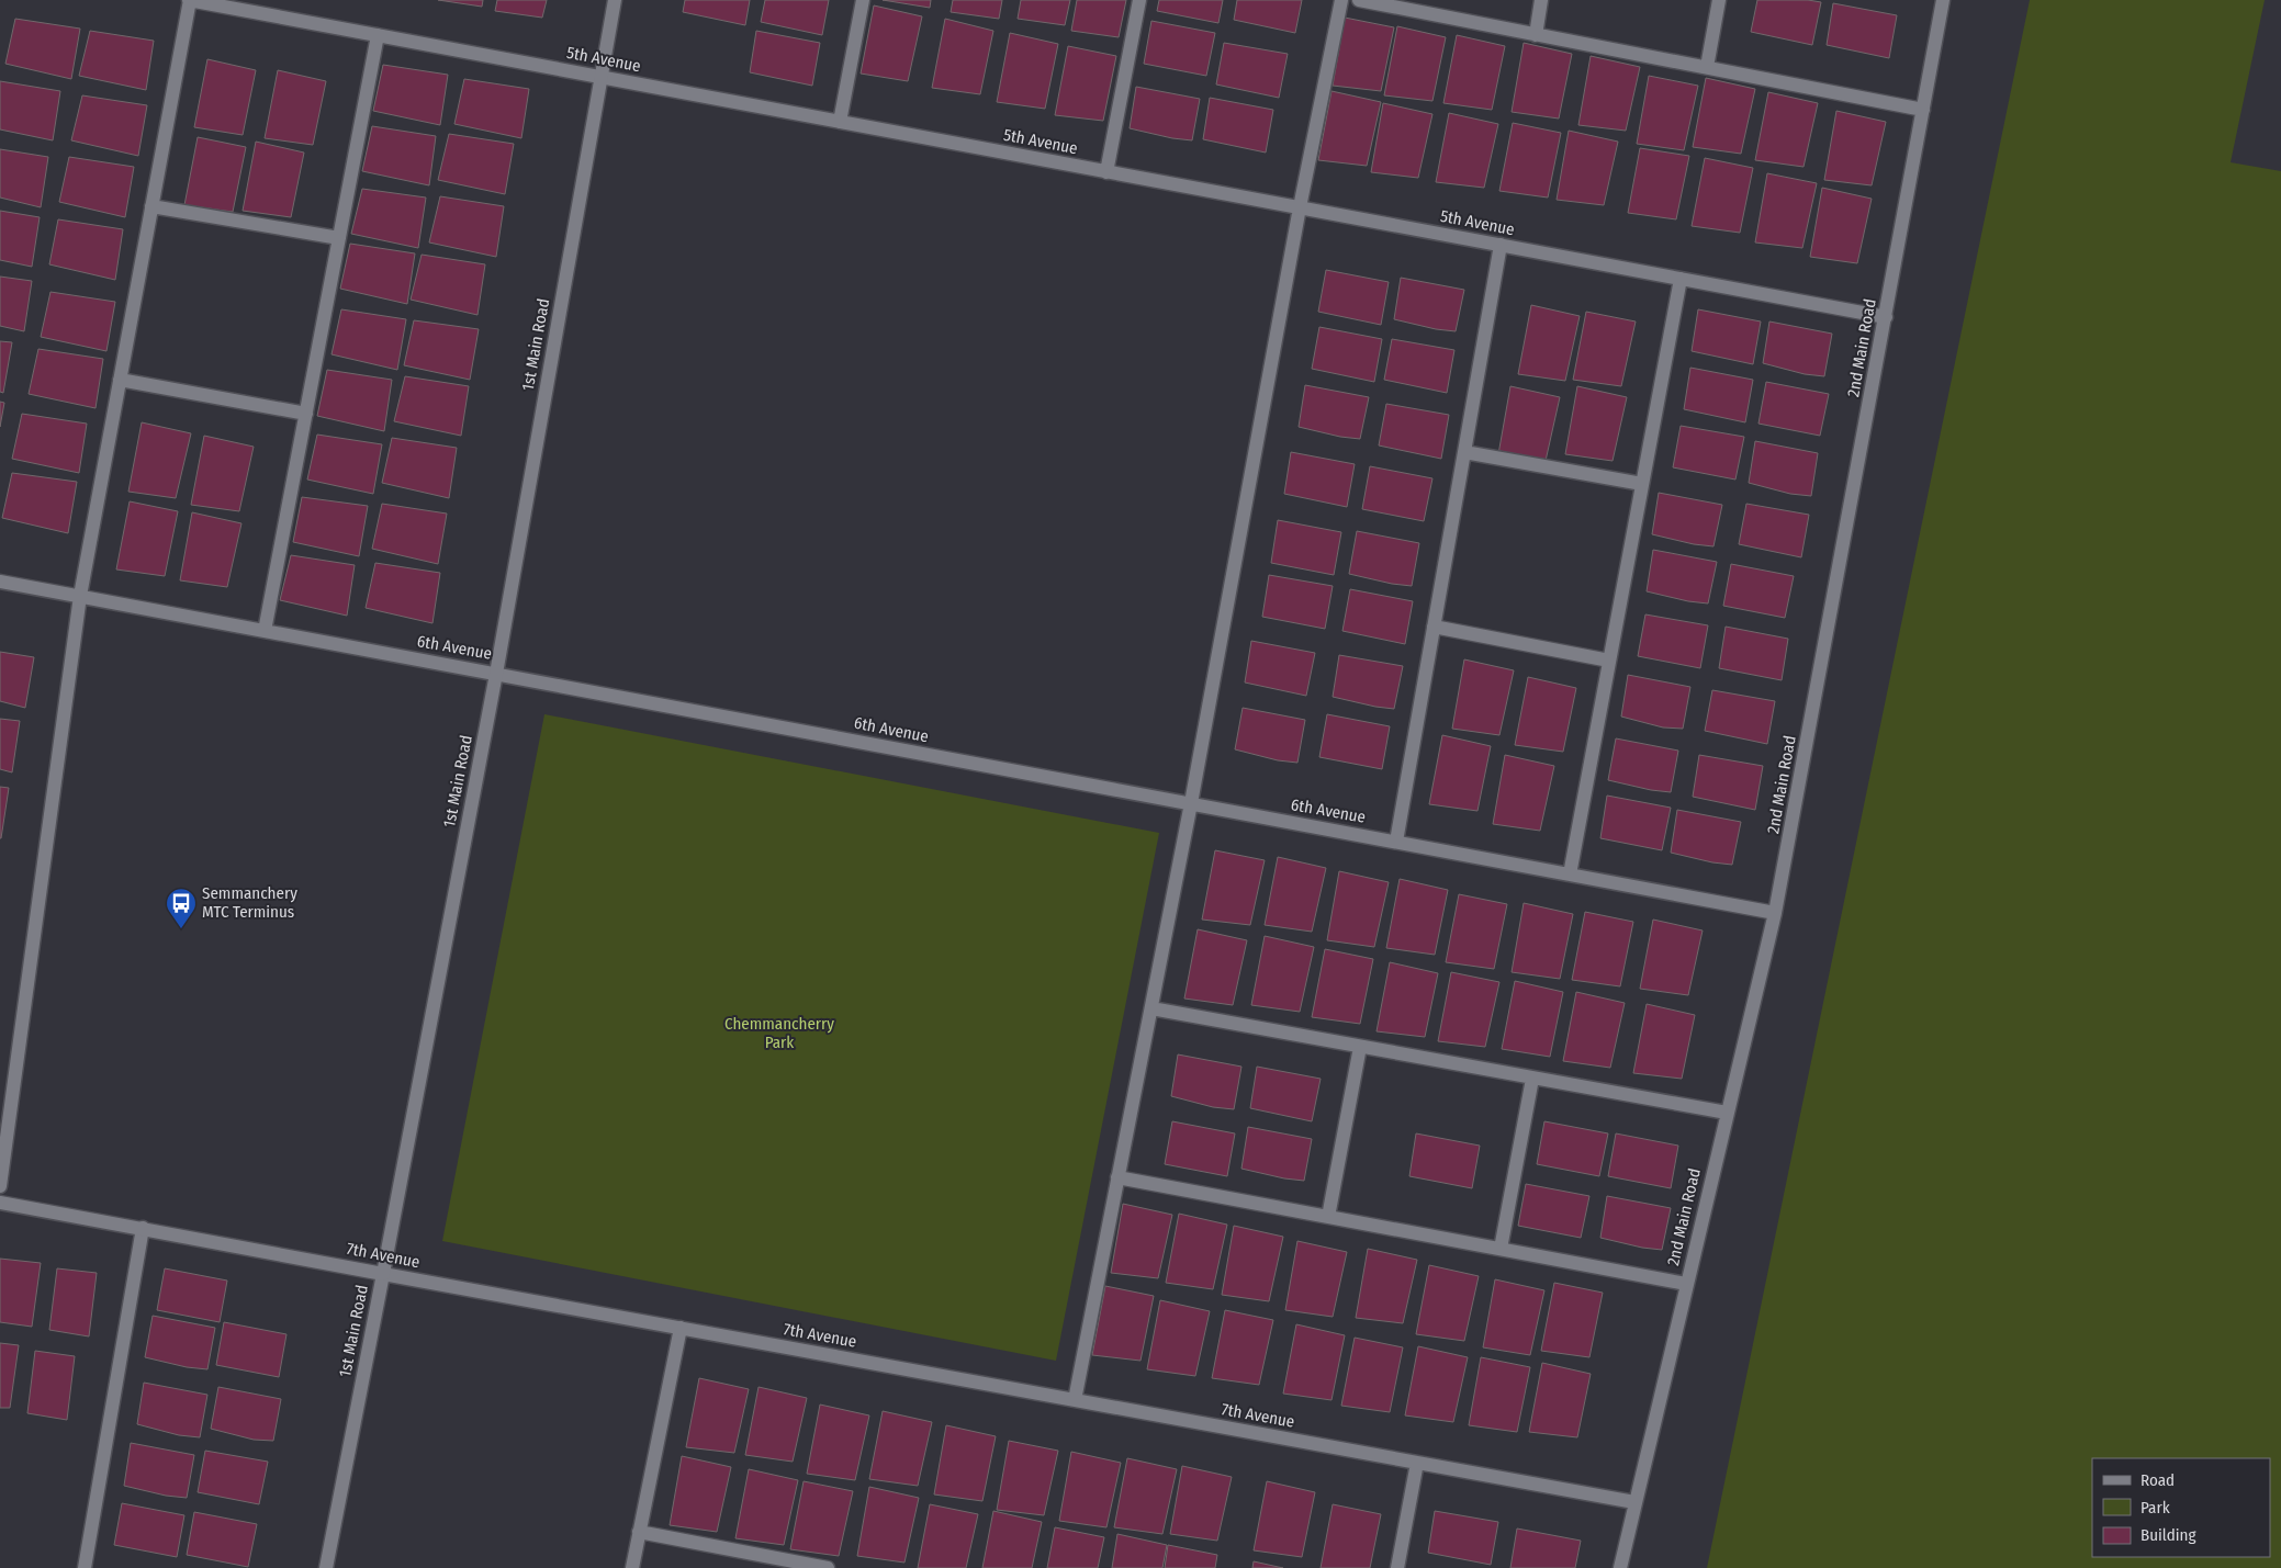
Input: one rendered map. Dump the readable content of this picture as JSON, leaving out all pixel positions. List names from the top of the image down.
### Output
{
  "streets": {
    "street": [
      "5th Avenue",
      "1st Main Road",
      "2nd Main Road",
      "6th Avenue",
      "7th Avenue"
    ]
  },
  "crossings": [
    ["5th Avenue", "1st Main Road"],
    ["5th Avenue", "2nd Main Road"],
    ["1st Main Road", "6th Avenue"],
    ["1st Main Road", "7th Avenue"],
    ["2nd Main Road", "6th Avenue"],
    ["2nd Main Road", "7th Avenue"]
  ],
  "parks": ["Chemmancherry Park"],
  "places": {
    "bus stop": ["Semmanchery MTC Terminus"]
  },
  "legend": ["Road", "Park", "Building"]
}
